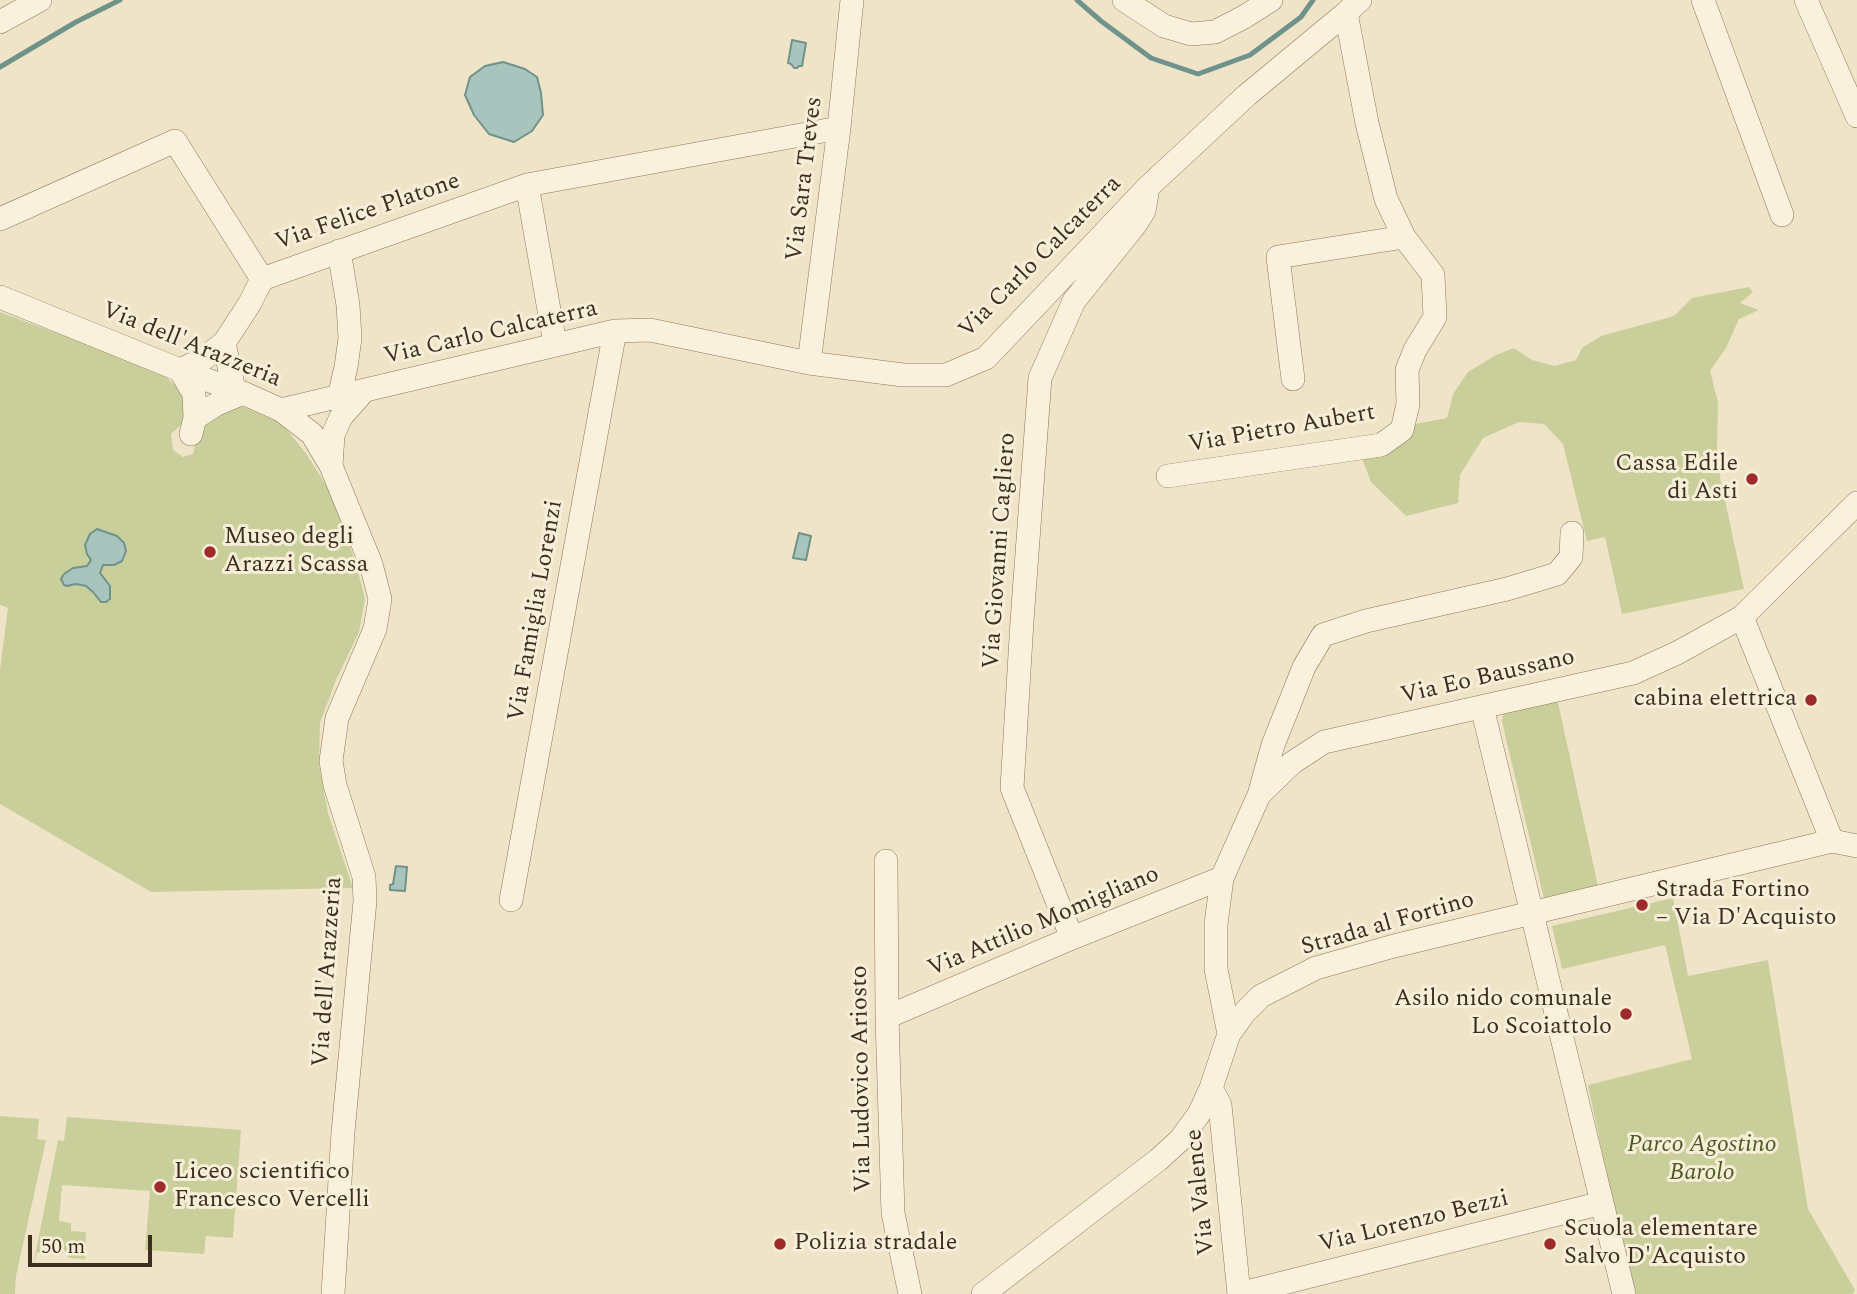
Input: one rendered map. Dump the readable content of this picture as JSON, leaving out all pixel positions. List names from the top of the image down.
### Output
{
  "streets": {
    "street": [
      "Via Sara Treves",
      "Via Felice Platone",
      "Via Carlo Calcaterra",
      "Via dell'Arazzeria",
      "Via Pietro Aubert",
      "Via Giovanni Cagliero",
      "Via Famiglia Lorenzi",
      "Via Eo Baussano",
      "Via Attilio Momigliano",
      "Strada al Fortino",
      "Via Ludovico Ariosto",
      "Via Valence",
      "Via Lorenzo Bezzi"
    ]
  },
  "crossings": [
    ["Via Sara Treves", "Via Felice Platone"],
    ["Via Sara Treves", "Via Carlo Calcaterra"],
    ["Via Felice Platone", "Via Carlo Calcaterra"],
    ["Via Carlo Calcaterra", "Via dell'Arazzeria"],
    ["Via Carlo Calcaterra", "Via Pietro Aubert"],
    ["Via Carlo Calcaterra", "Via Giovanni Cagliero"],
    ["Via Carlo Calcaterra", "Via Famiglia Lorenzi"],
    ["Via Giovanni Cagliero", "Via Attilio Momigliano"],
    ["Via Eo Baussano", "Via Attilio Momigliano"],
    ["Via Eo Baussano", "Strada al Fortino"],
    ["Via Attilio Momigliano", "Via Ludovico Ariosto"],
    ["Strada al Fortino", "Via Valence"],
    ["Via Valence", "Via Lorenzo Bezzi"]
  ],
  "parks": ["Parco Agostino Barolo"],
  "places": [
    "Cassa Edile di Asti",
    "Museo degli Arazzi Scassa",
    "cabina elettrica",
    "Strada Fortino – Via D'Acquisto",
    "Asilo nido comunale Lo Scoiattolo",
    "Liceo scientifico Francesco Vercelli",
    "Polizia stradale",
    "Scuola elementare Salvo D'Acquisto"
  ],
  "scale_bar": "50 m"
}
